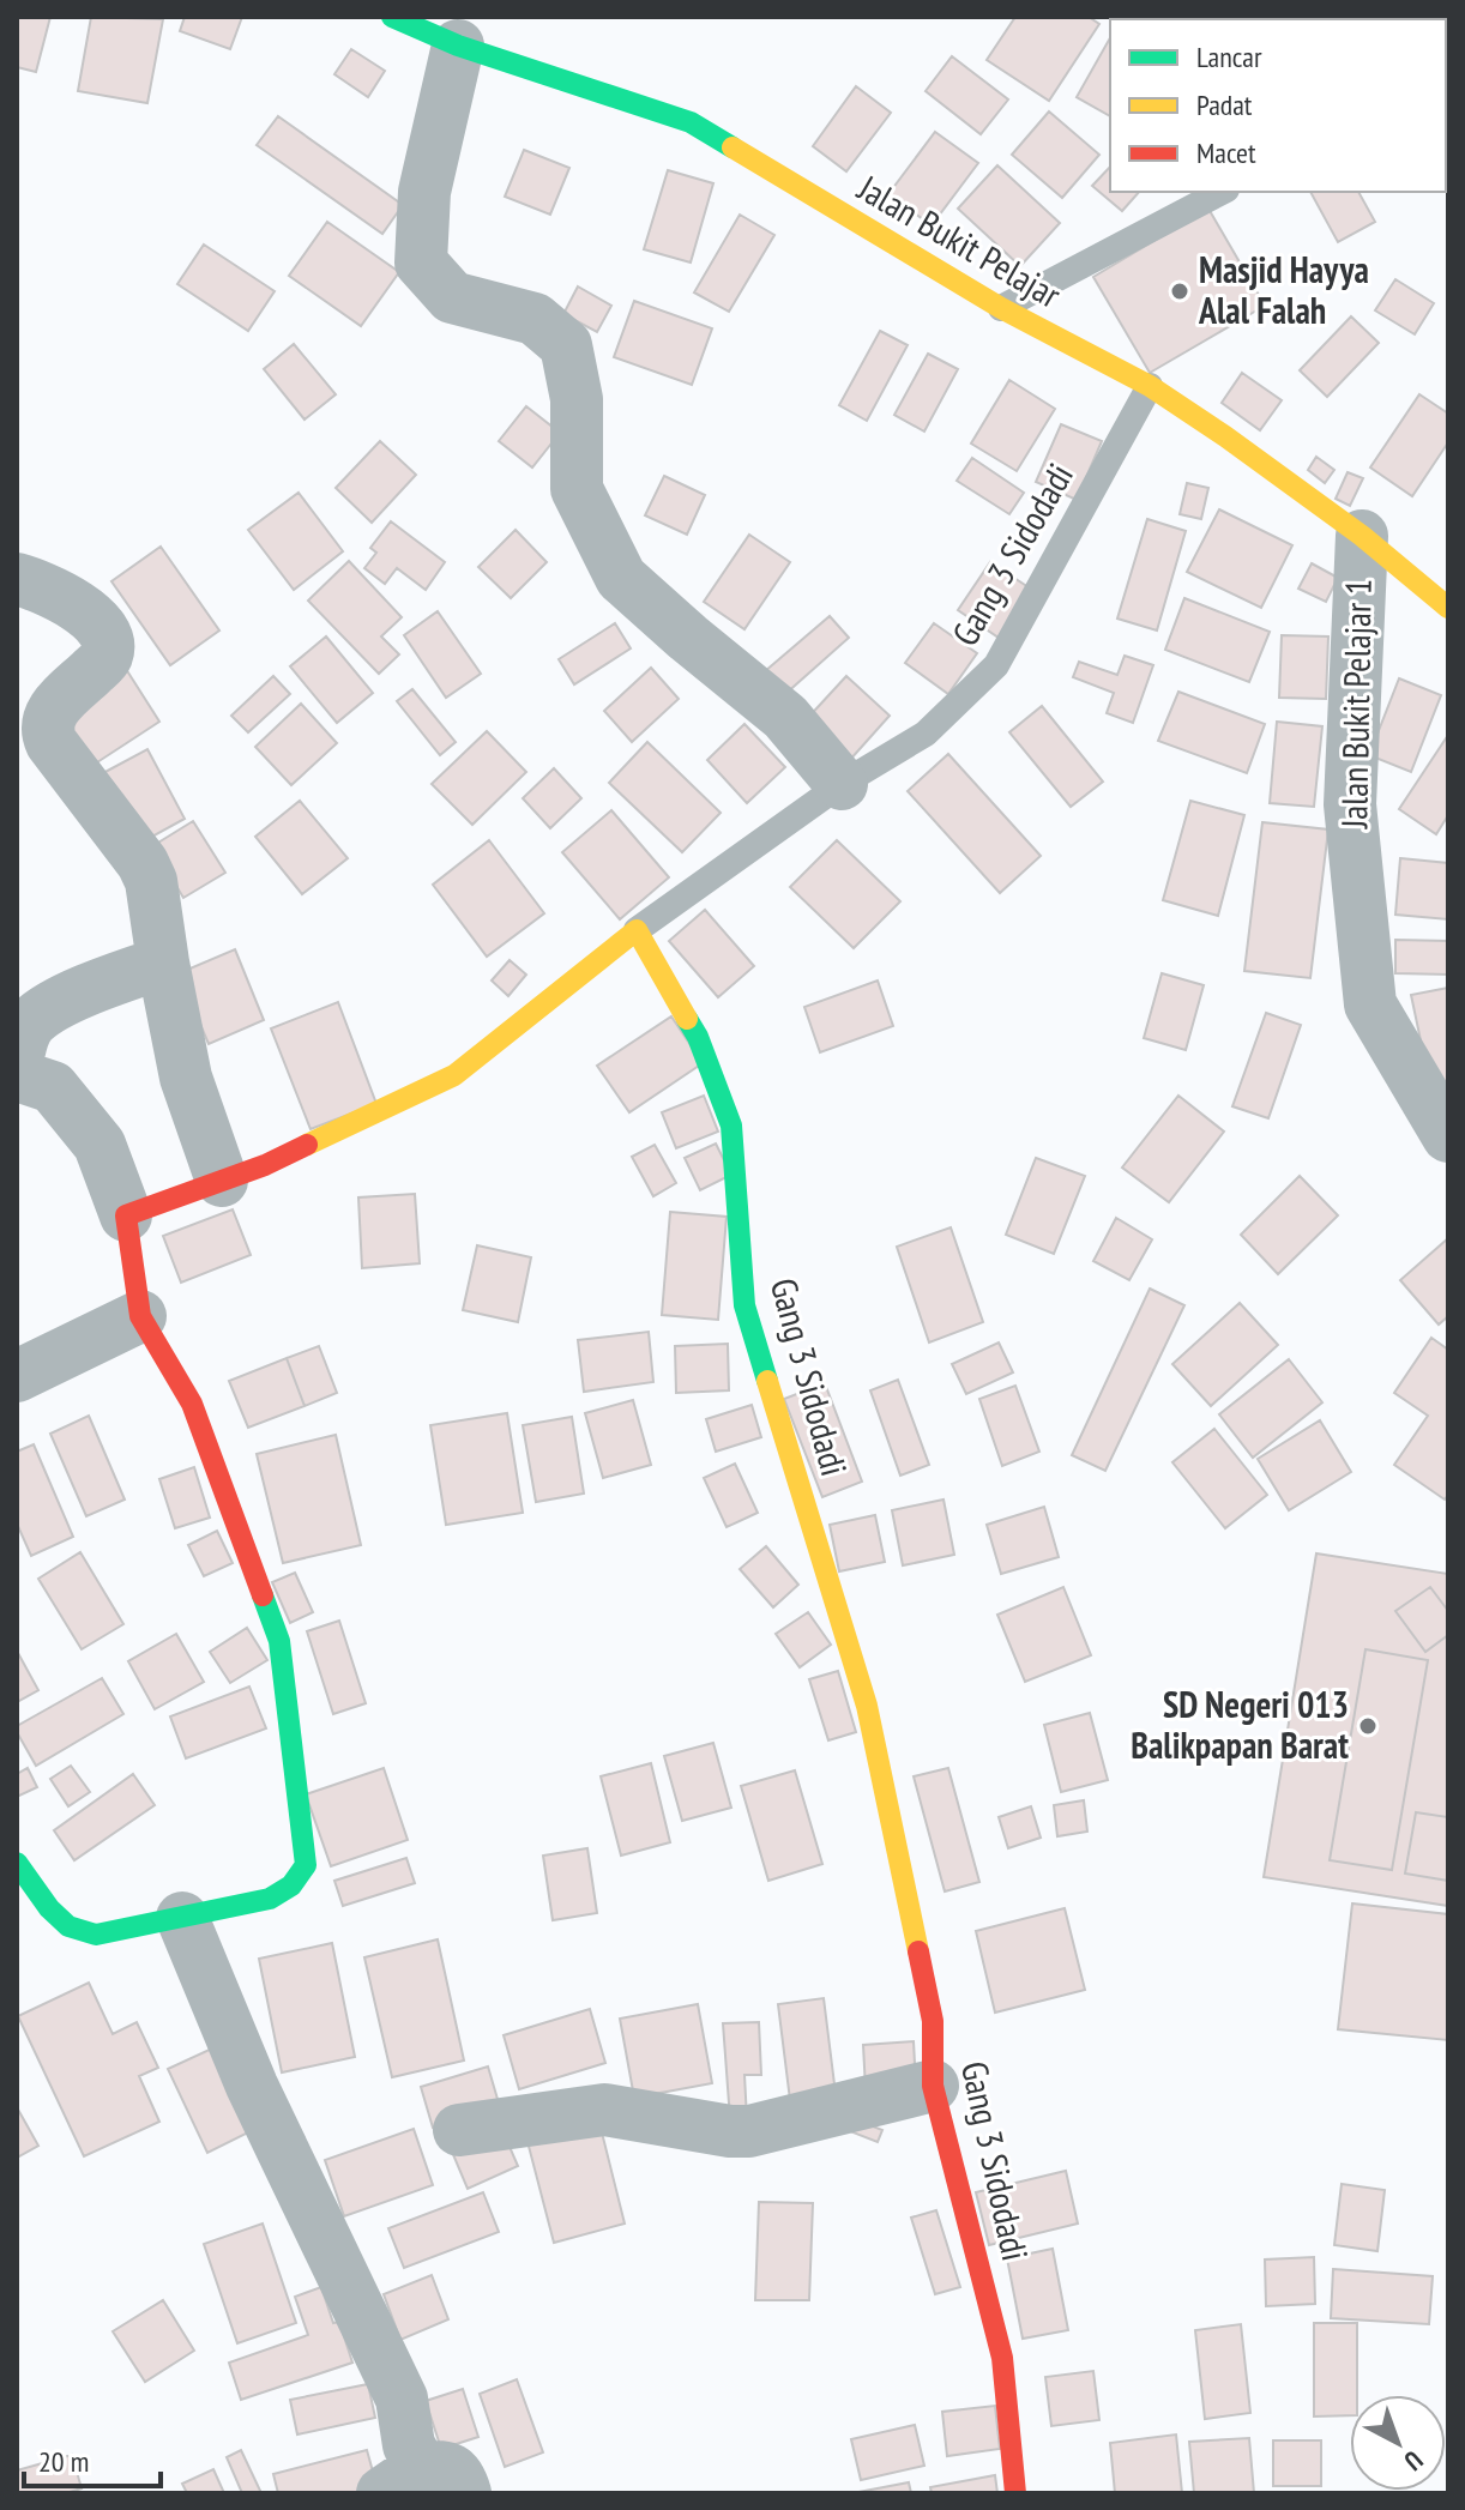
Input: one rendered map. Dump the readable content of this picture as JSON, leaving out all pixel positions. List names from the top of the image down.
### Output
{
  "streets": {
    "street": ["Jalan Bukit Pelajar", "Gang 3 Sidodadi", "Jalan Bukit Pelajar 1"]
  },
  "crossings": [
    ["Jalan Bukit Pelajar", "Gang 3 Sidodadi"],
    ["Jalan Bukit Pelajar", "Jalan Bukit Pelajar 1"]
  ],
  "places": ["Masjid Hayya Alal Falah", "SD Negeri 013 Balikpapan Barat"],
  "legend": ["Lancar", "Padat", "Macet"],
  "scale_bar": "20 m",
  "north": "bottom right"
}
